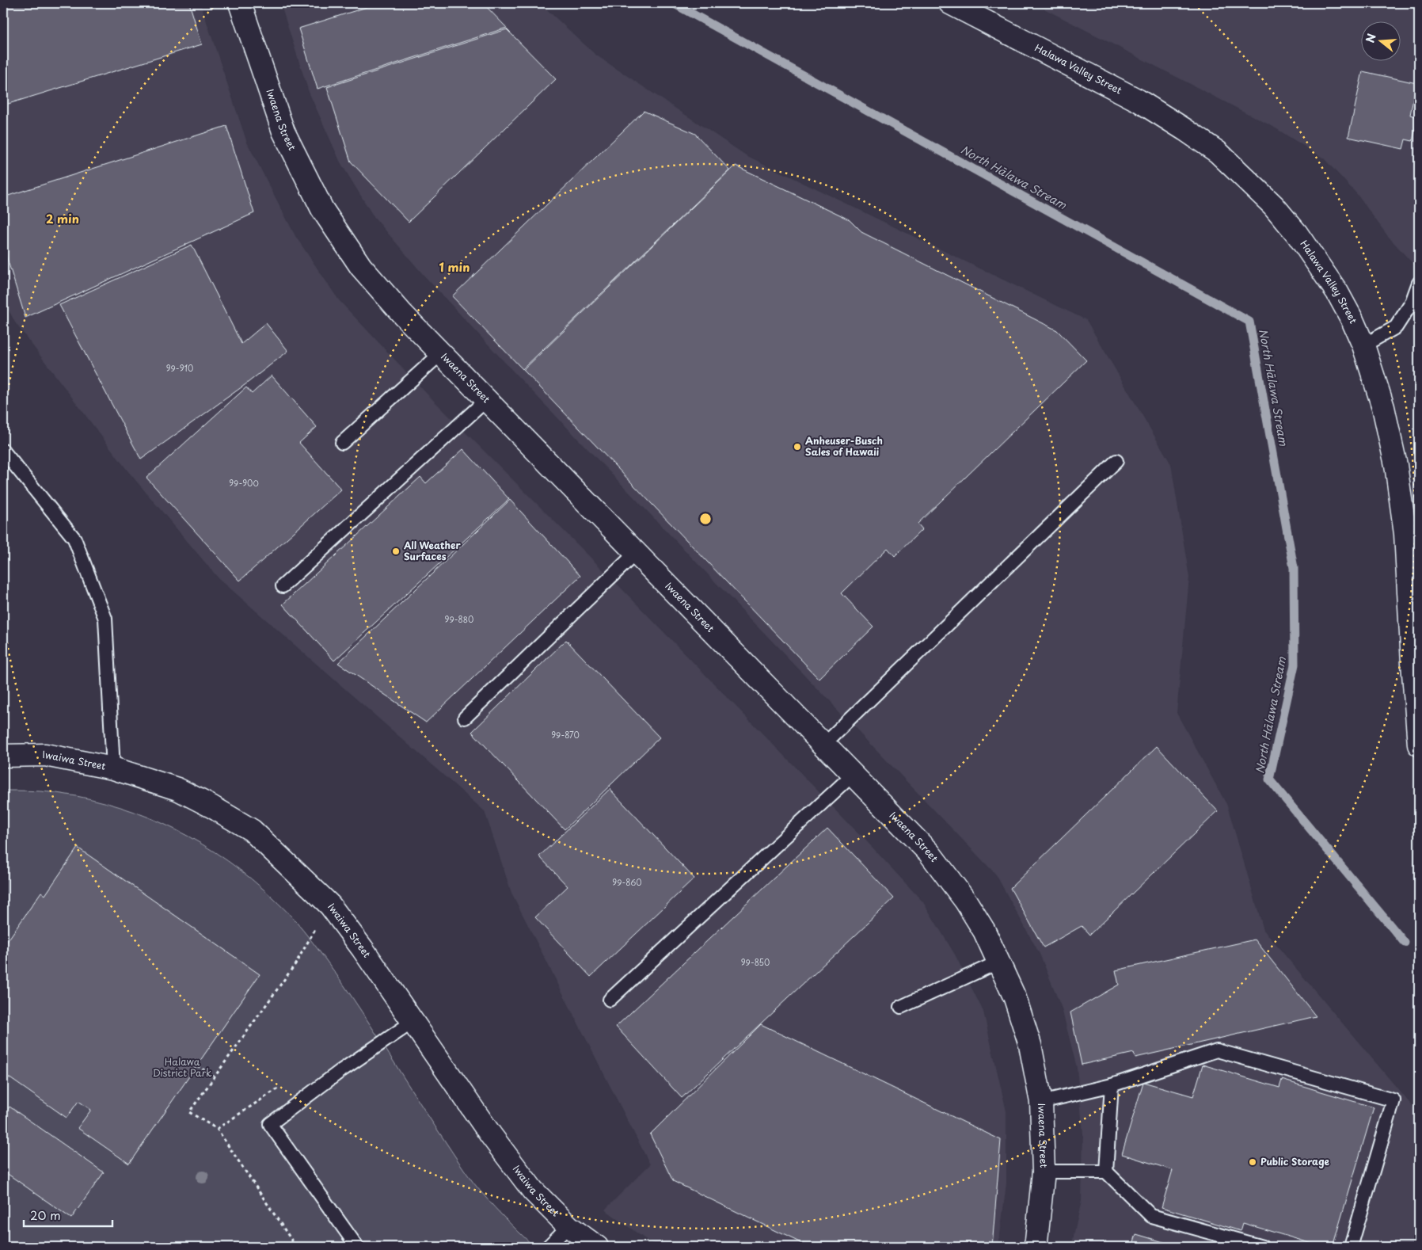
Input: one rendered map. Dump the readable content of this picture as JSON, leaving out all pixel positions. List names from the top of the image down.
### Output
{
  "streets": {
    "street": ["Halawa Valley Street", "Iwaena Street", "Iwaiwa Street"]
  },
  "water": ["North Hālawa Stream"],
  "parks": ["Halawa District Park"],
  "places": ["Anheuser-Busch Sales of Hawaii", "All Weather Surfaces", "Public Storage"],
  "house_numbers": [
    "99-910",
    "99-900",
    "99-880",
    "99-870",
    "99-860",
    "99-850"
  ],
  "scale_bar": "20 m",
  "north": "left",
  "rings": ["2 min", "1 min"]
}
